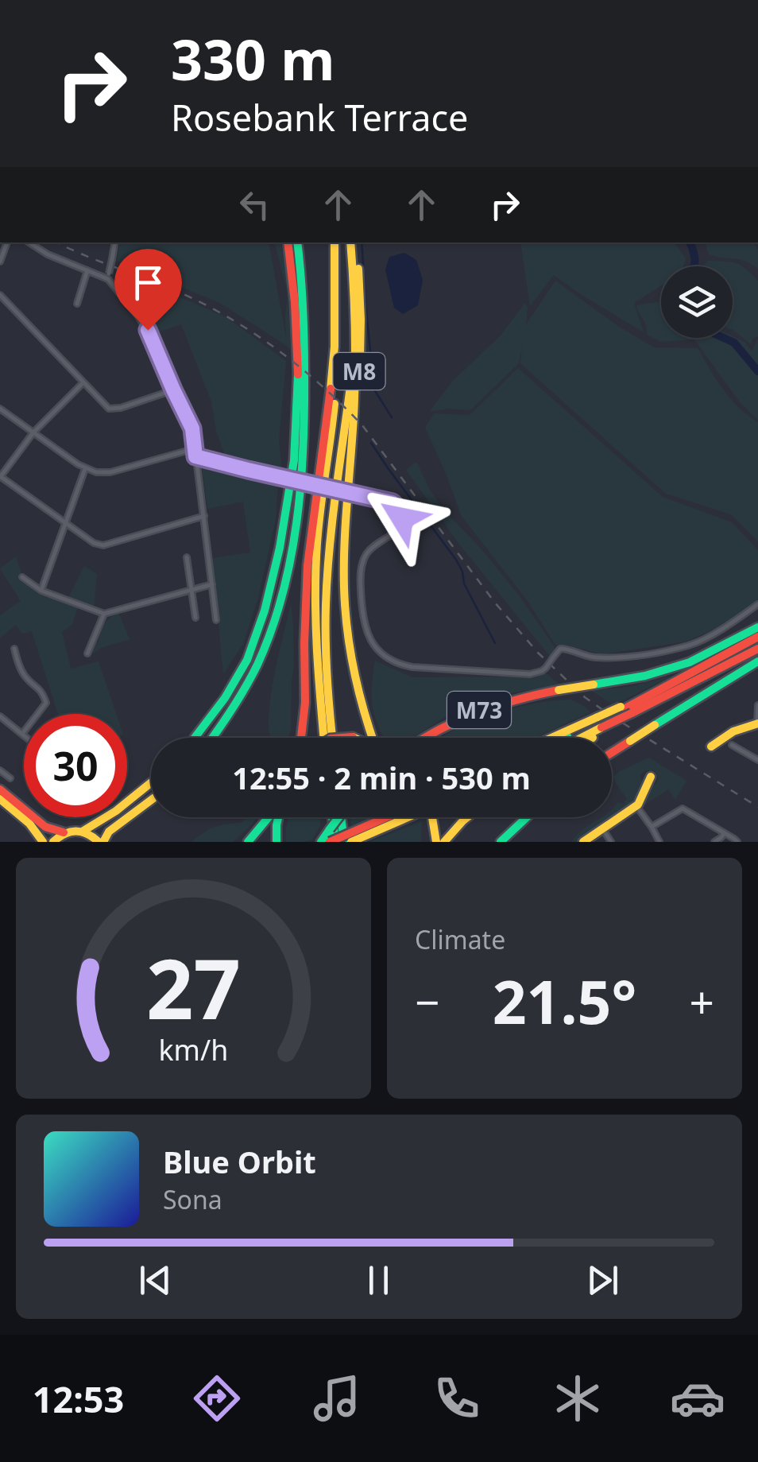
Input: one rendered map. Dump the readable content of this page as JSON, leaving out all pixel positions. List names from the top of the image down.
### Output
{
  "streets": {
    "main road": ["M8", "M73"]
  },
  "page": {
    "turn": ["330 m", "Rosebank Terrace"],
    "limit": "30",
    "trip": "12:55 · 2 min · 530 m",
    "tile": "Climate",
    "heat": ["−", "21.5°", "+"],
    "song": ["Blue Orbit", "Sona"],
    "tabs": "12:53",
    "gauge": ["27", "km/h"]
  }
}
